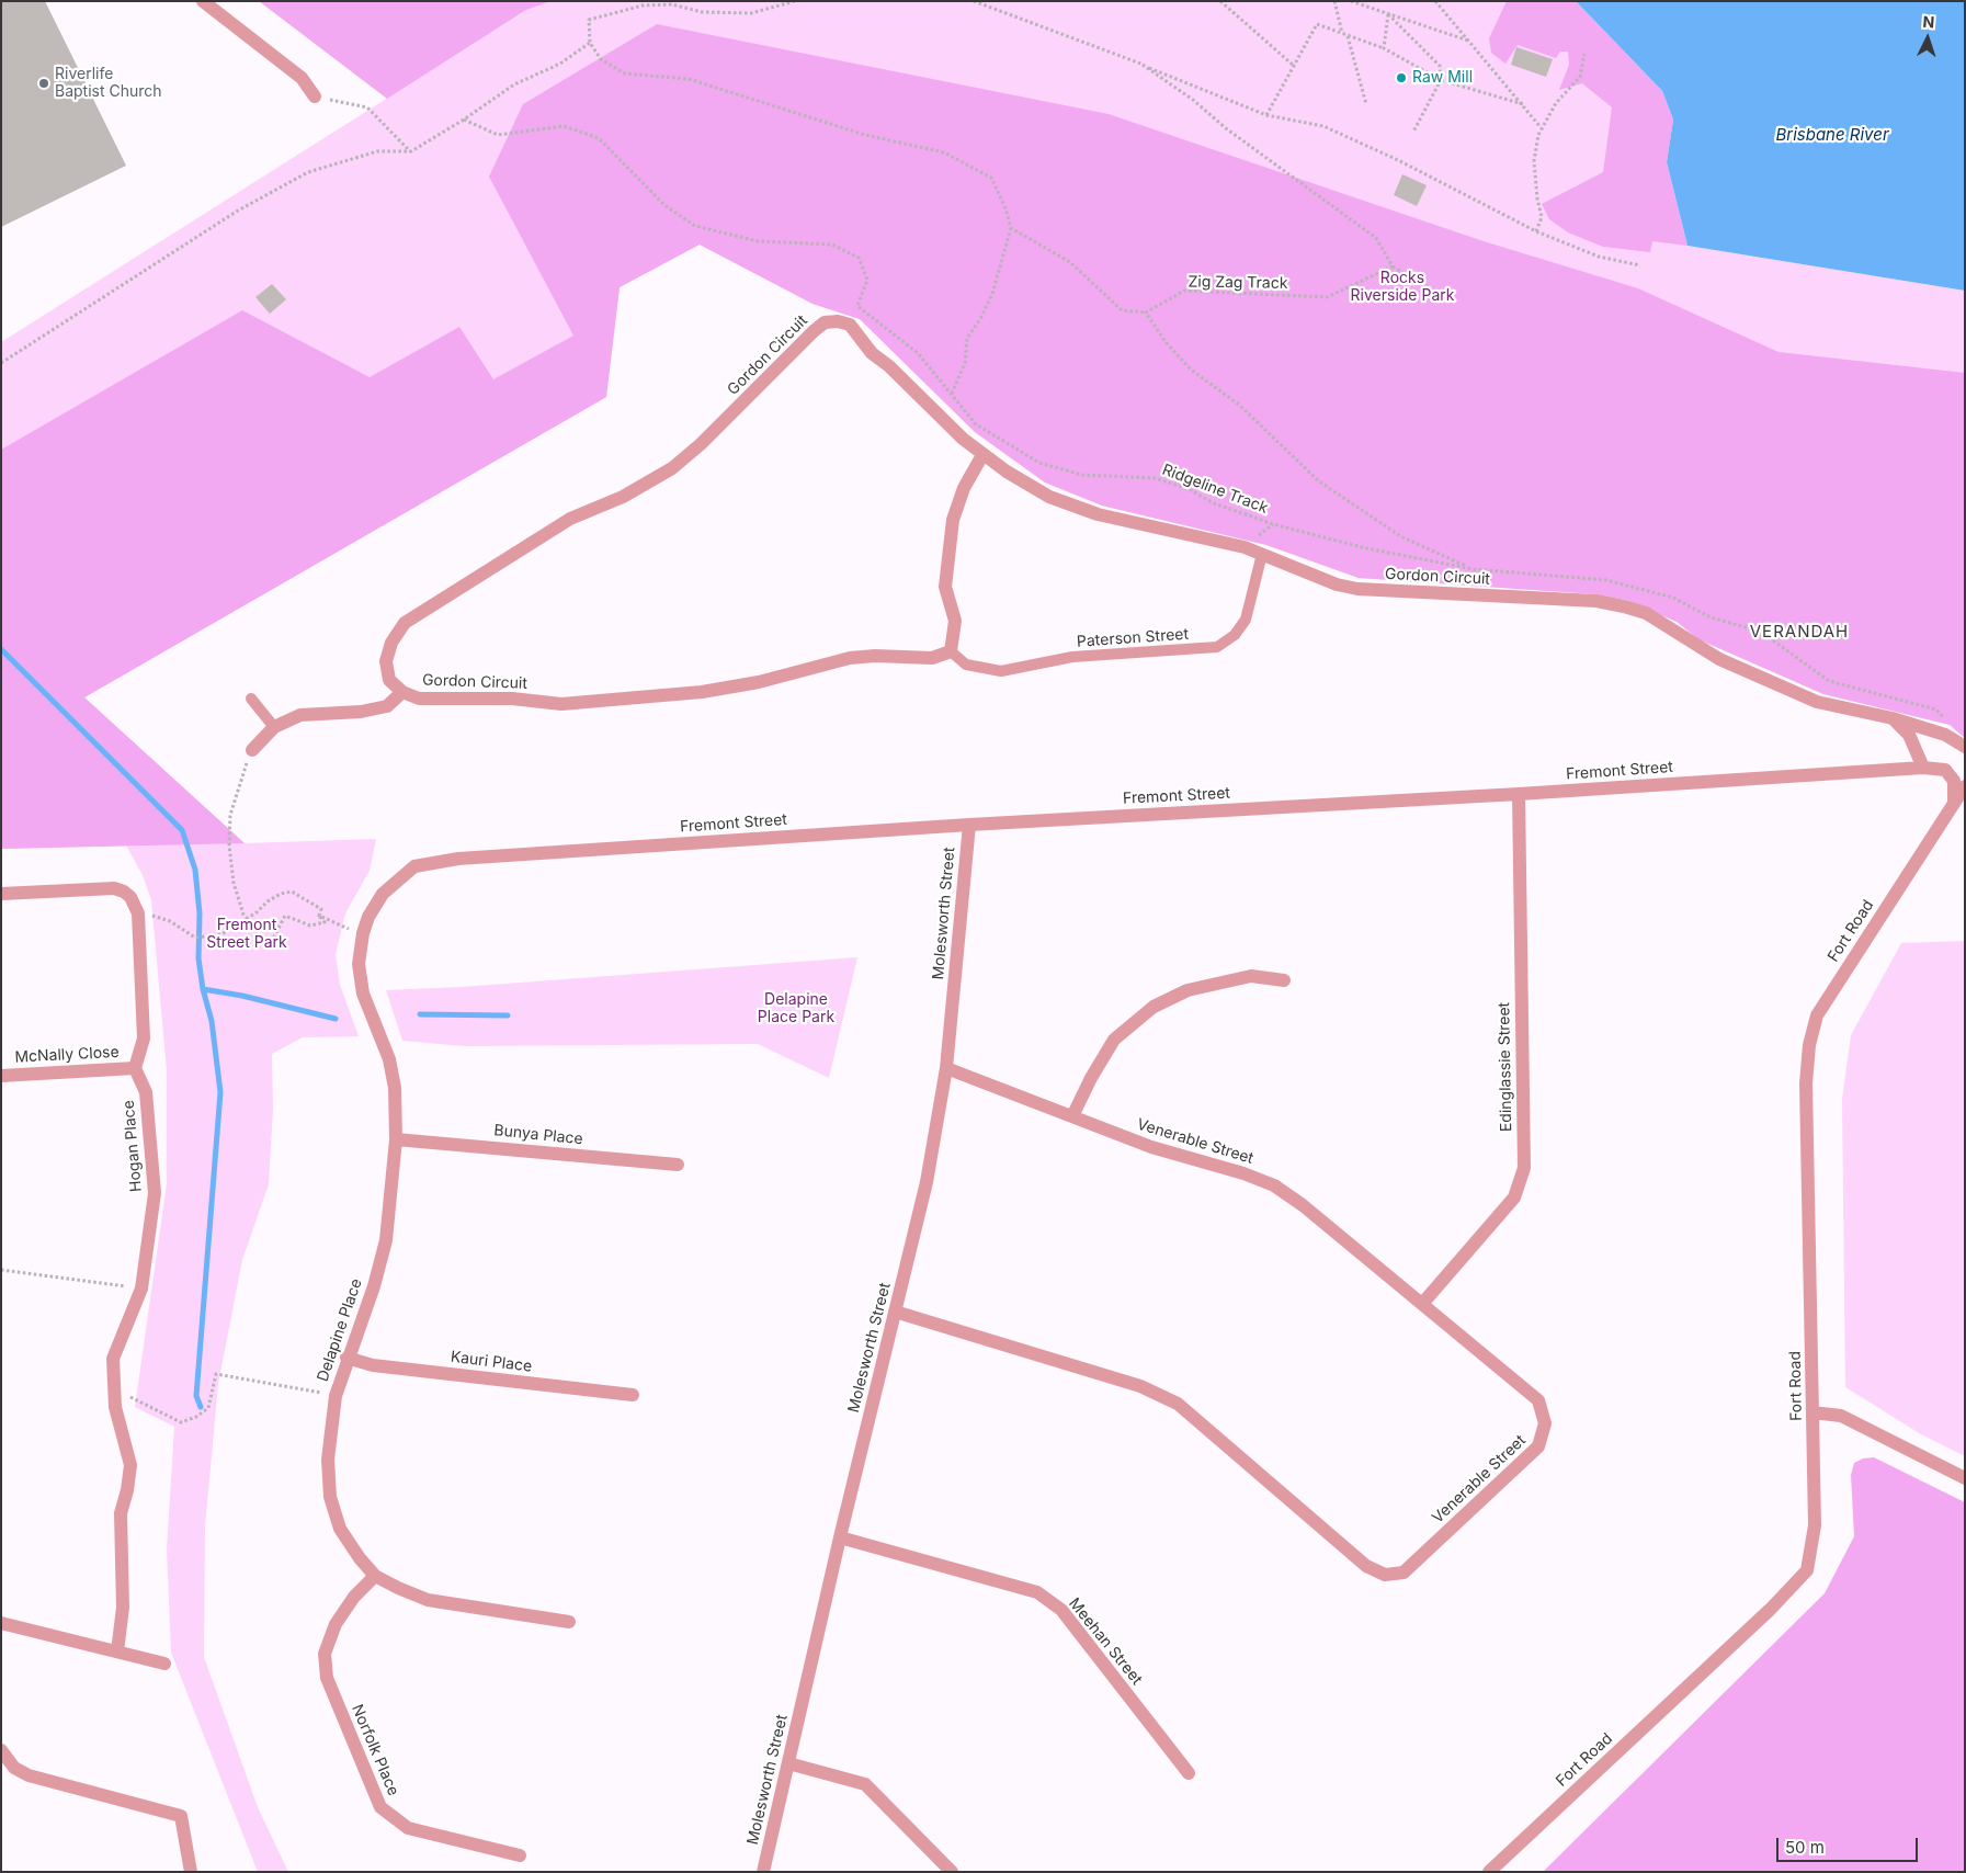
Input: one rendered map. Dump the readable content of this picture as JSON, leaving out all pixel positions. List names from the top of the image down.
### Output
{
  "streets": {
    "street": [
      "Gordon Circuit",
      "Fremont Street",
      "Molesworth Street",
      "Fort Road",
      "McNally Close",
      "Edinglassie Street",
      "Bunya Place",
      "Venerable Street",
      "Hogan Place",
      "Delapine Place",
      "Kauri Place",
      "Meehan Street",
      "Norfolk Place"
    ],
    "lane": ["Paterson Street"],
    "path": ["Zig Zag Track", "Ridgeline Track"]
  },
  "crossings": [
    ["Gordon Circuit", "Paterson Street"],
    ["Fremont Street", "Molesworth Street"],
    ["Fremont Street", "Fort Road"],
    ["Fremont Street", "Edinglassie Street"],
    ["Fremont Street", "Delapine Place"],
    ["Molesworth Street", "Venerable Street"],
    ["Molesworth Street", "Meehan Street"],
    ["McNally Close", "Hogan Place"],
    ["Edinglassie Street", "Venerable Street"],
    ["Bunya Place", "Delapine Place"],
    ["Delapine Place", "Kauri Place"],
    ["Delapine Place", "Norfolk Place"]
  ],
  "districts": ["VERANDAH"],
  "water": ["Brisbane River"],
  "parks": ["Rocks Riverside Park", "Fremont Street Park", "Delapine Place Park"],
  "places": ["Raw Mill", "Riverlife Baptist Church"],
  "scale_bar": "50 m",
  "north": "top"
}
